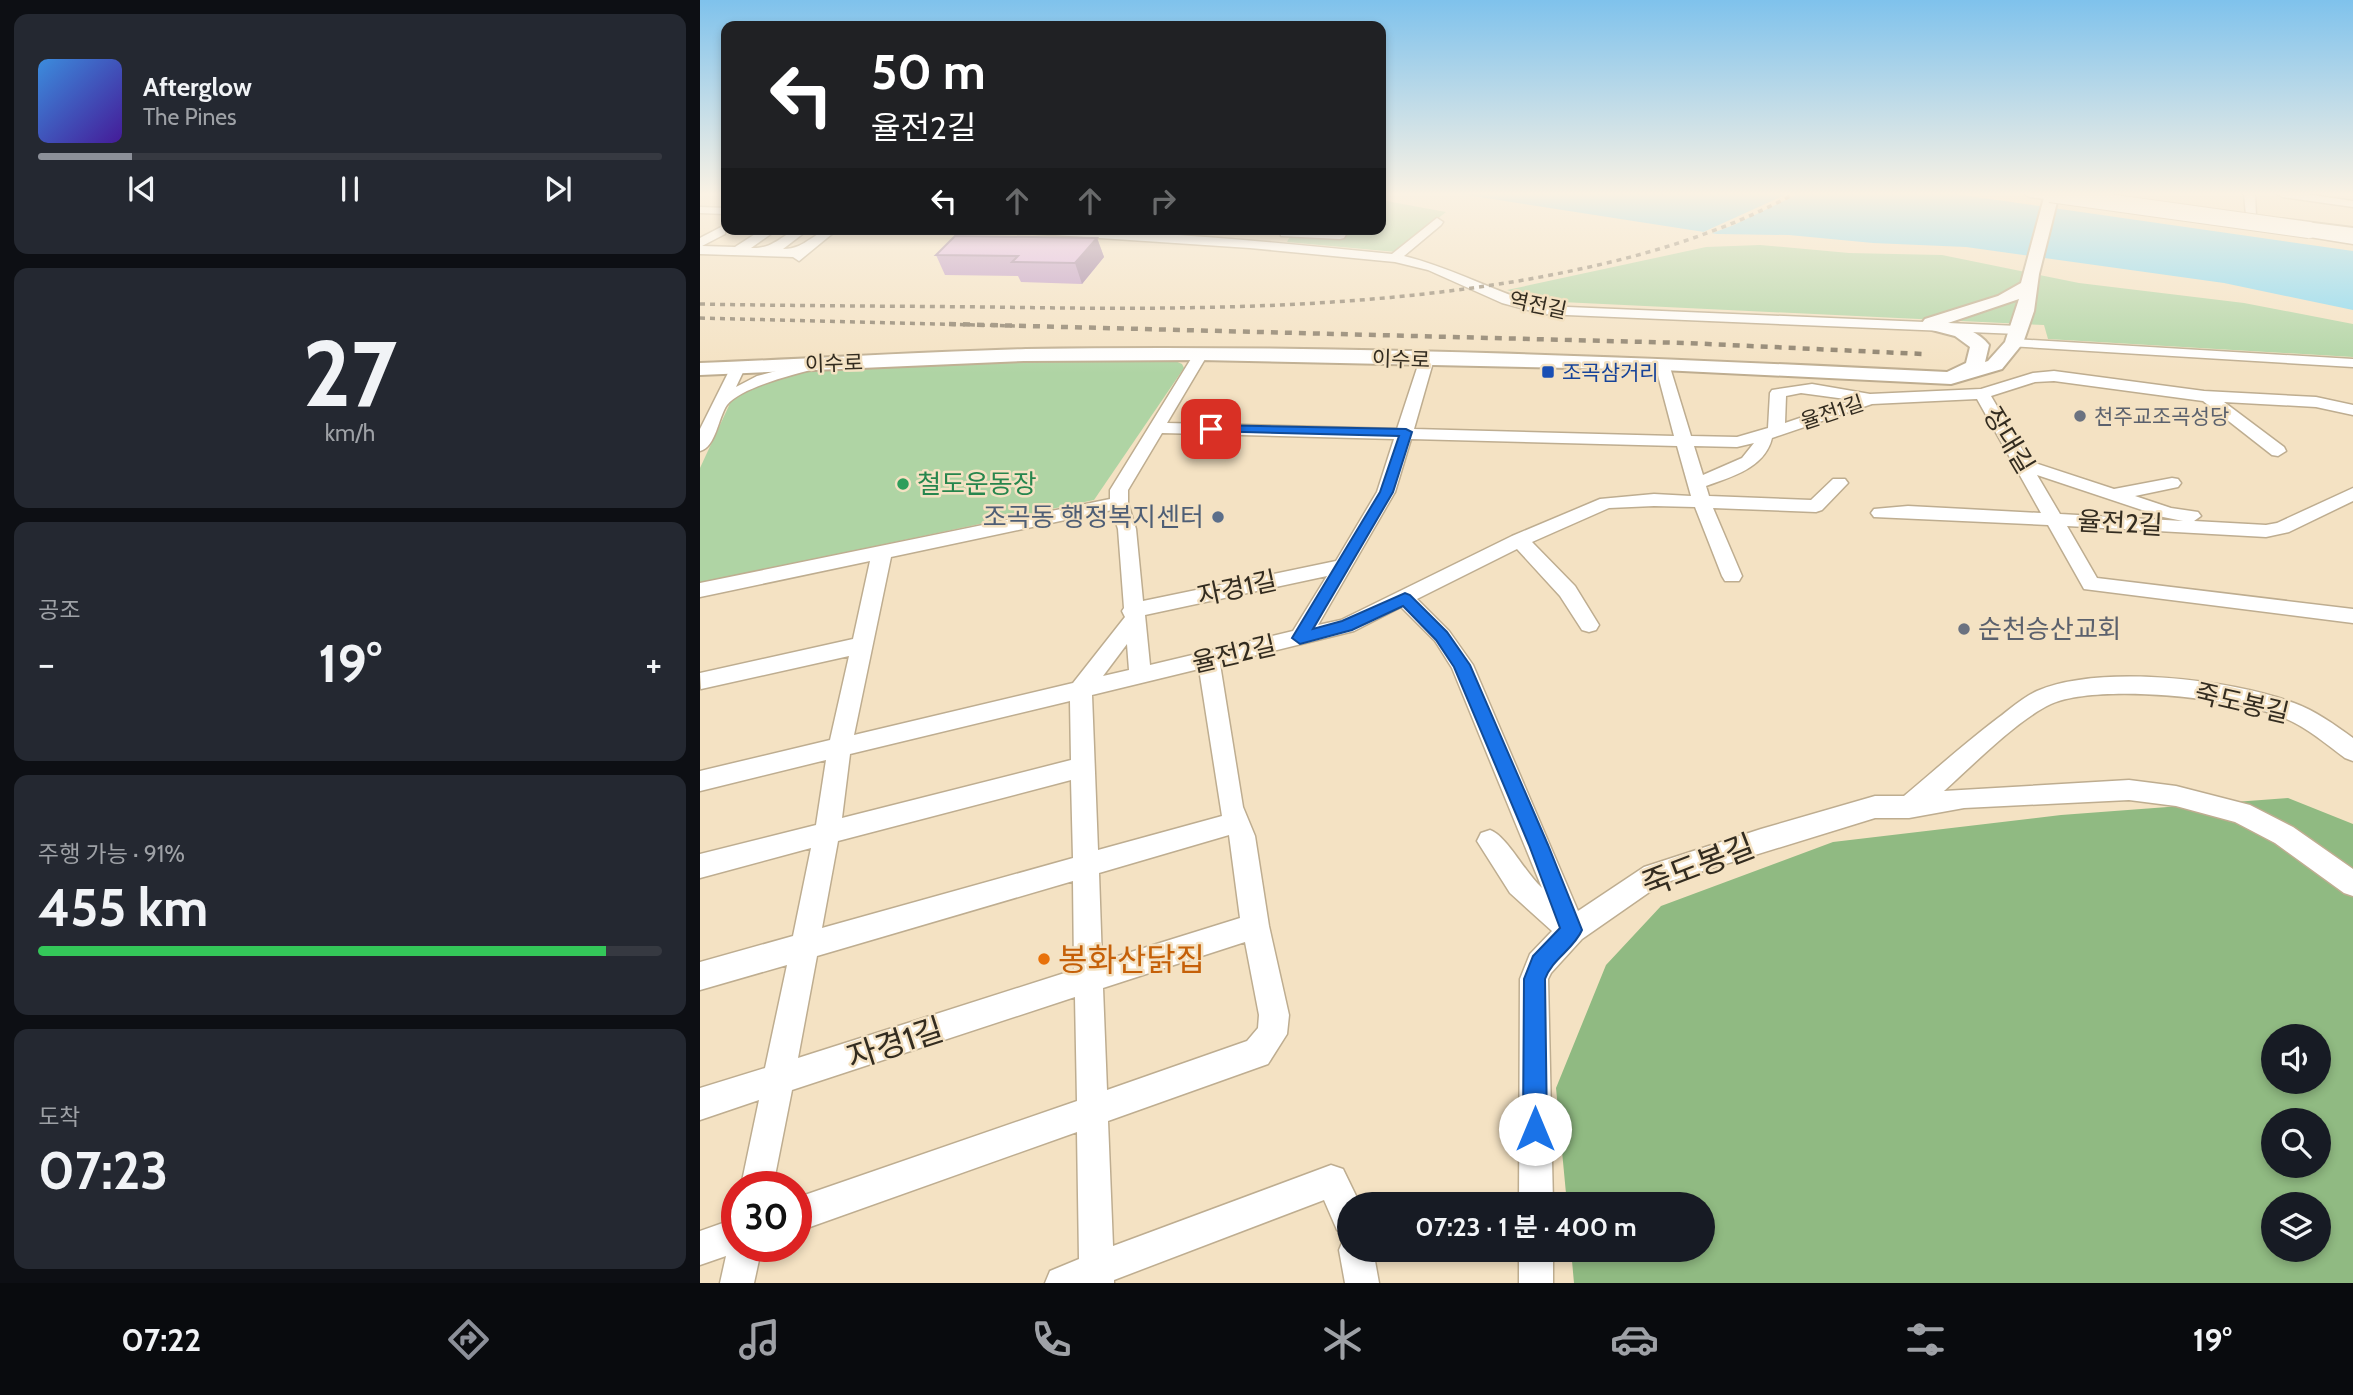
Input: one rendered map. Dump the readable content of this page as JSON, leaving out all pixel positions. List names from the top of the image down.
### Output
{
  "streets": {
    "main road": ["이수로"],
    "street": [
      "역전길",
      "율전1길",
      "장대길",
      "율전2길",
      "자경1길",
      "죽도봉길"
    ]
  },
  "crossings": [
    ["역전길", "이수로"],
    ["율전1길", "장대길"],
    ["장대길", "율전2길"]
  ],
  "places": {
    "transit": ["조곡삼거리"],
    "other": [
      "천주교조곡성당",
      "철도운동장",
      "조곡동 행정복지센터",
      "순천승산교회",
      "봉화산닭집"
    ]
  },
  "page": {
    "turn": ["50 m", "율전2길"],
    "song": ["Afterglow", "The Pines"],
    "tile": [
      ["27", "km/h"],
      "공조",
      ["주행 가능 · 91%", "455 km"],
      ["도착", "07:23"]
    ],
    "heat": ["−", "19°", "+"],
    "limit": "30",
    "trip": "07:23 · 1 분 · 400 m",
    "tabs": ["07:22", "19°"]
  }
}
